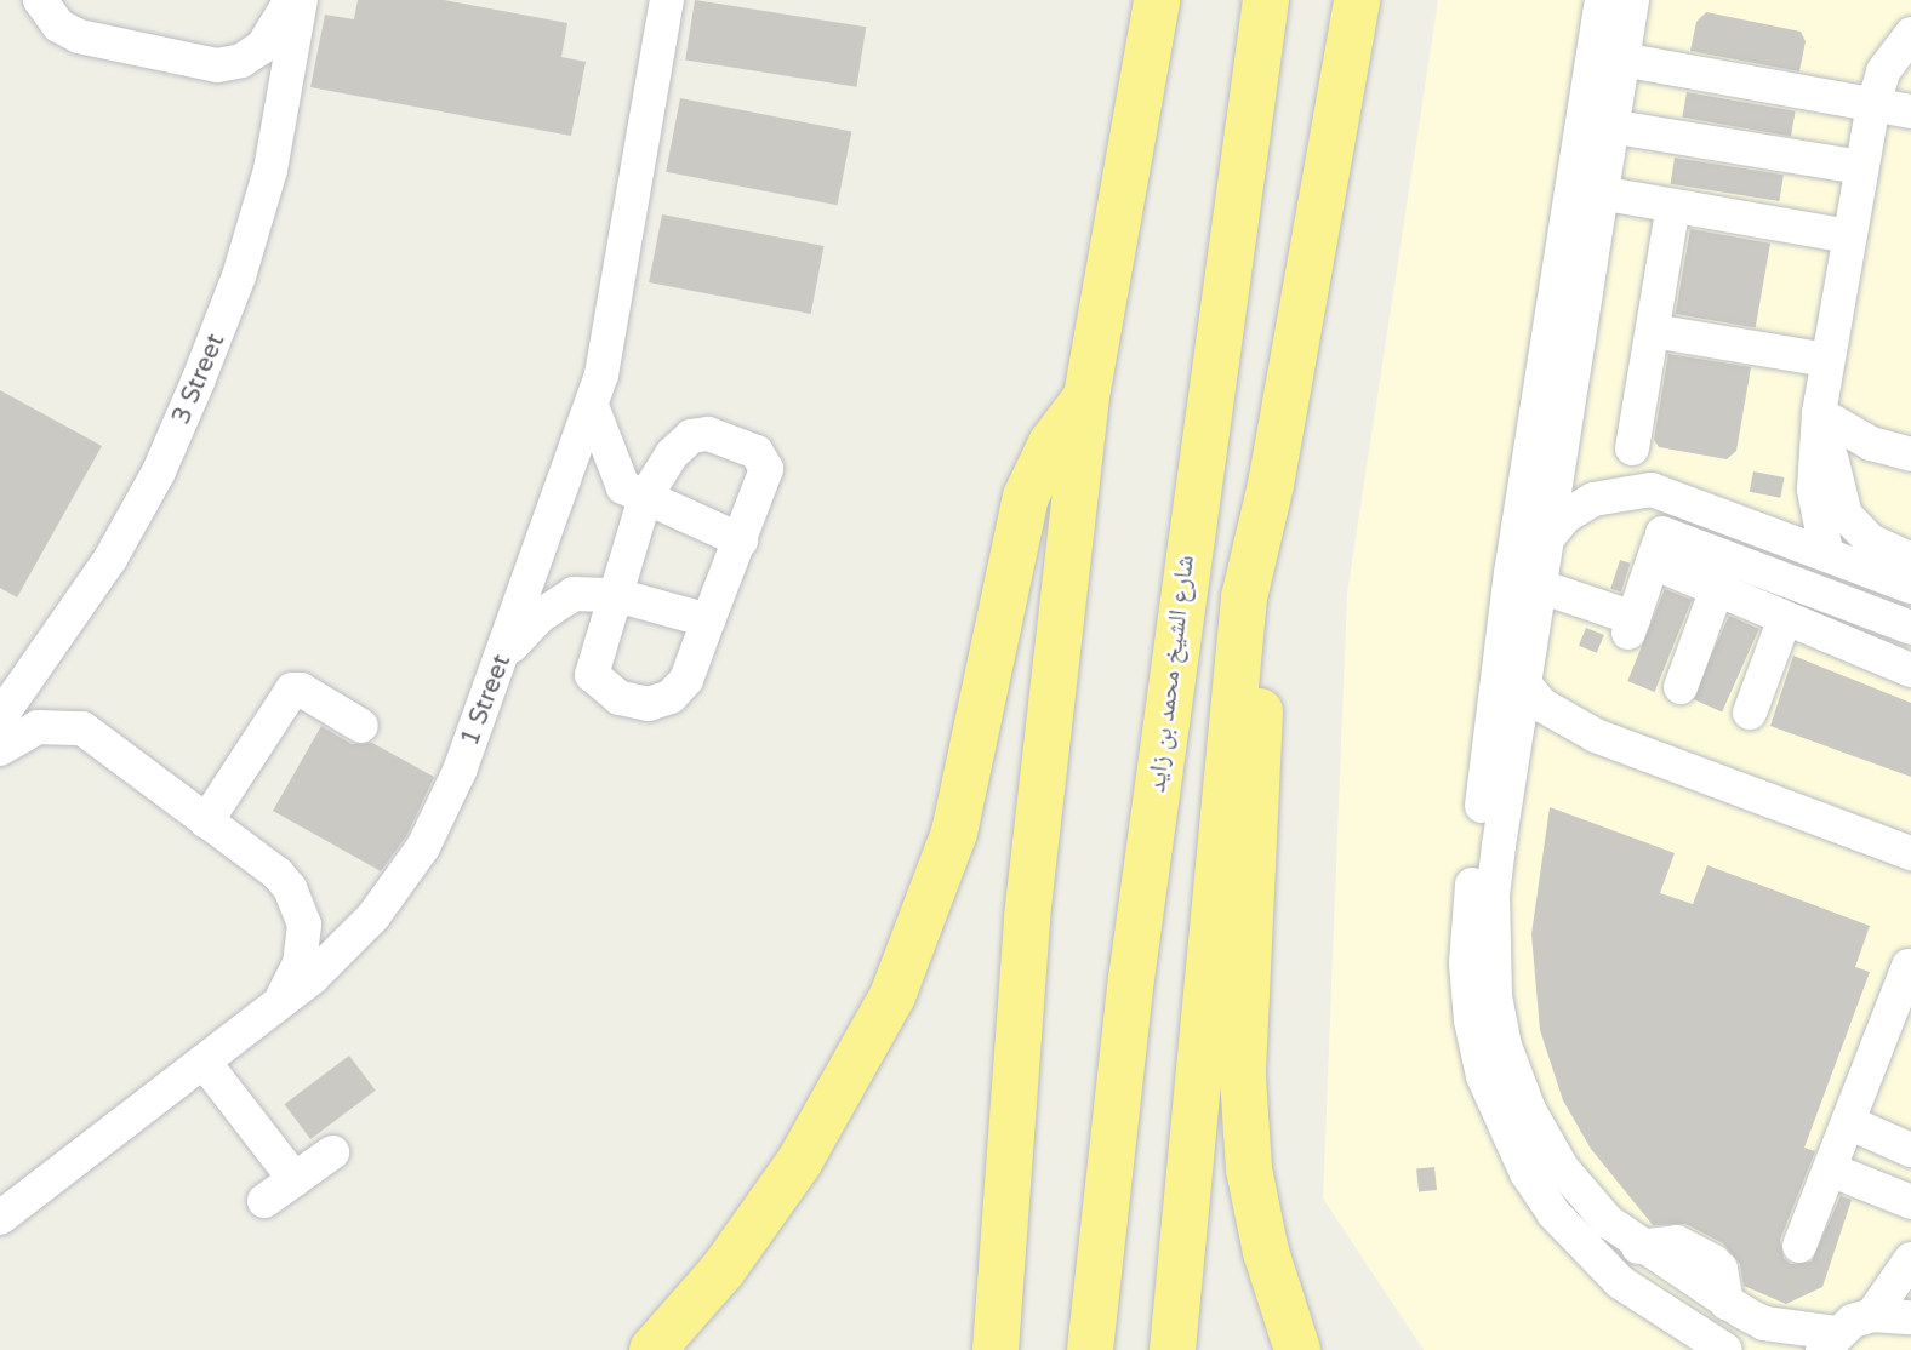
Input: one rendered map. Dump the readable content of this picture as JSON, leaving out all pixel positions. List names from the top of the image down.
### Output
{
  "streets": {
    "highway": ["شارع الشيخ محمد بن زايد"],
    "street": ["3 Street", "1 Street"]
  }
}
